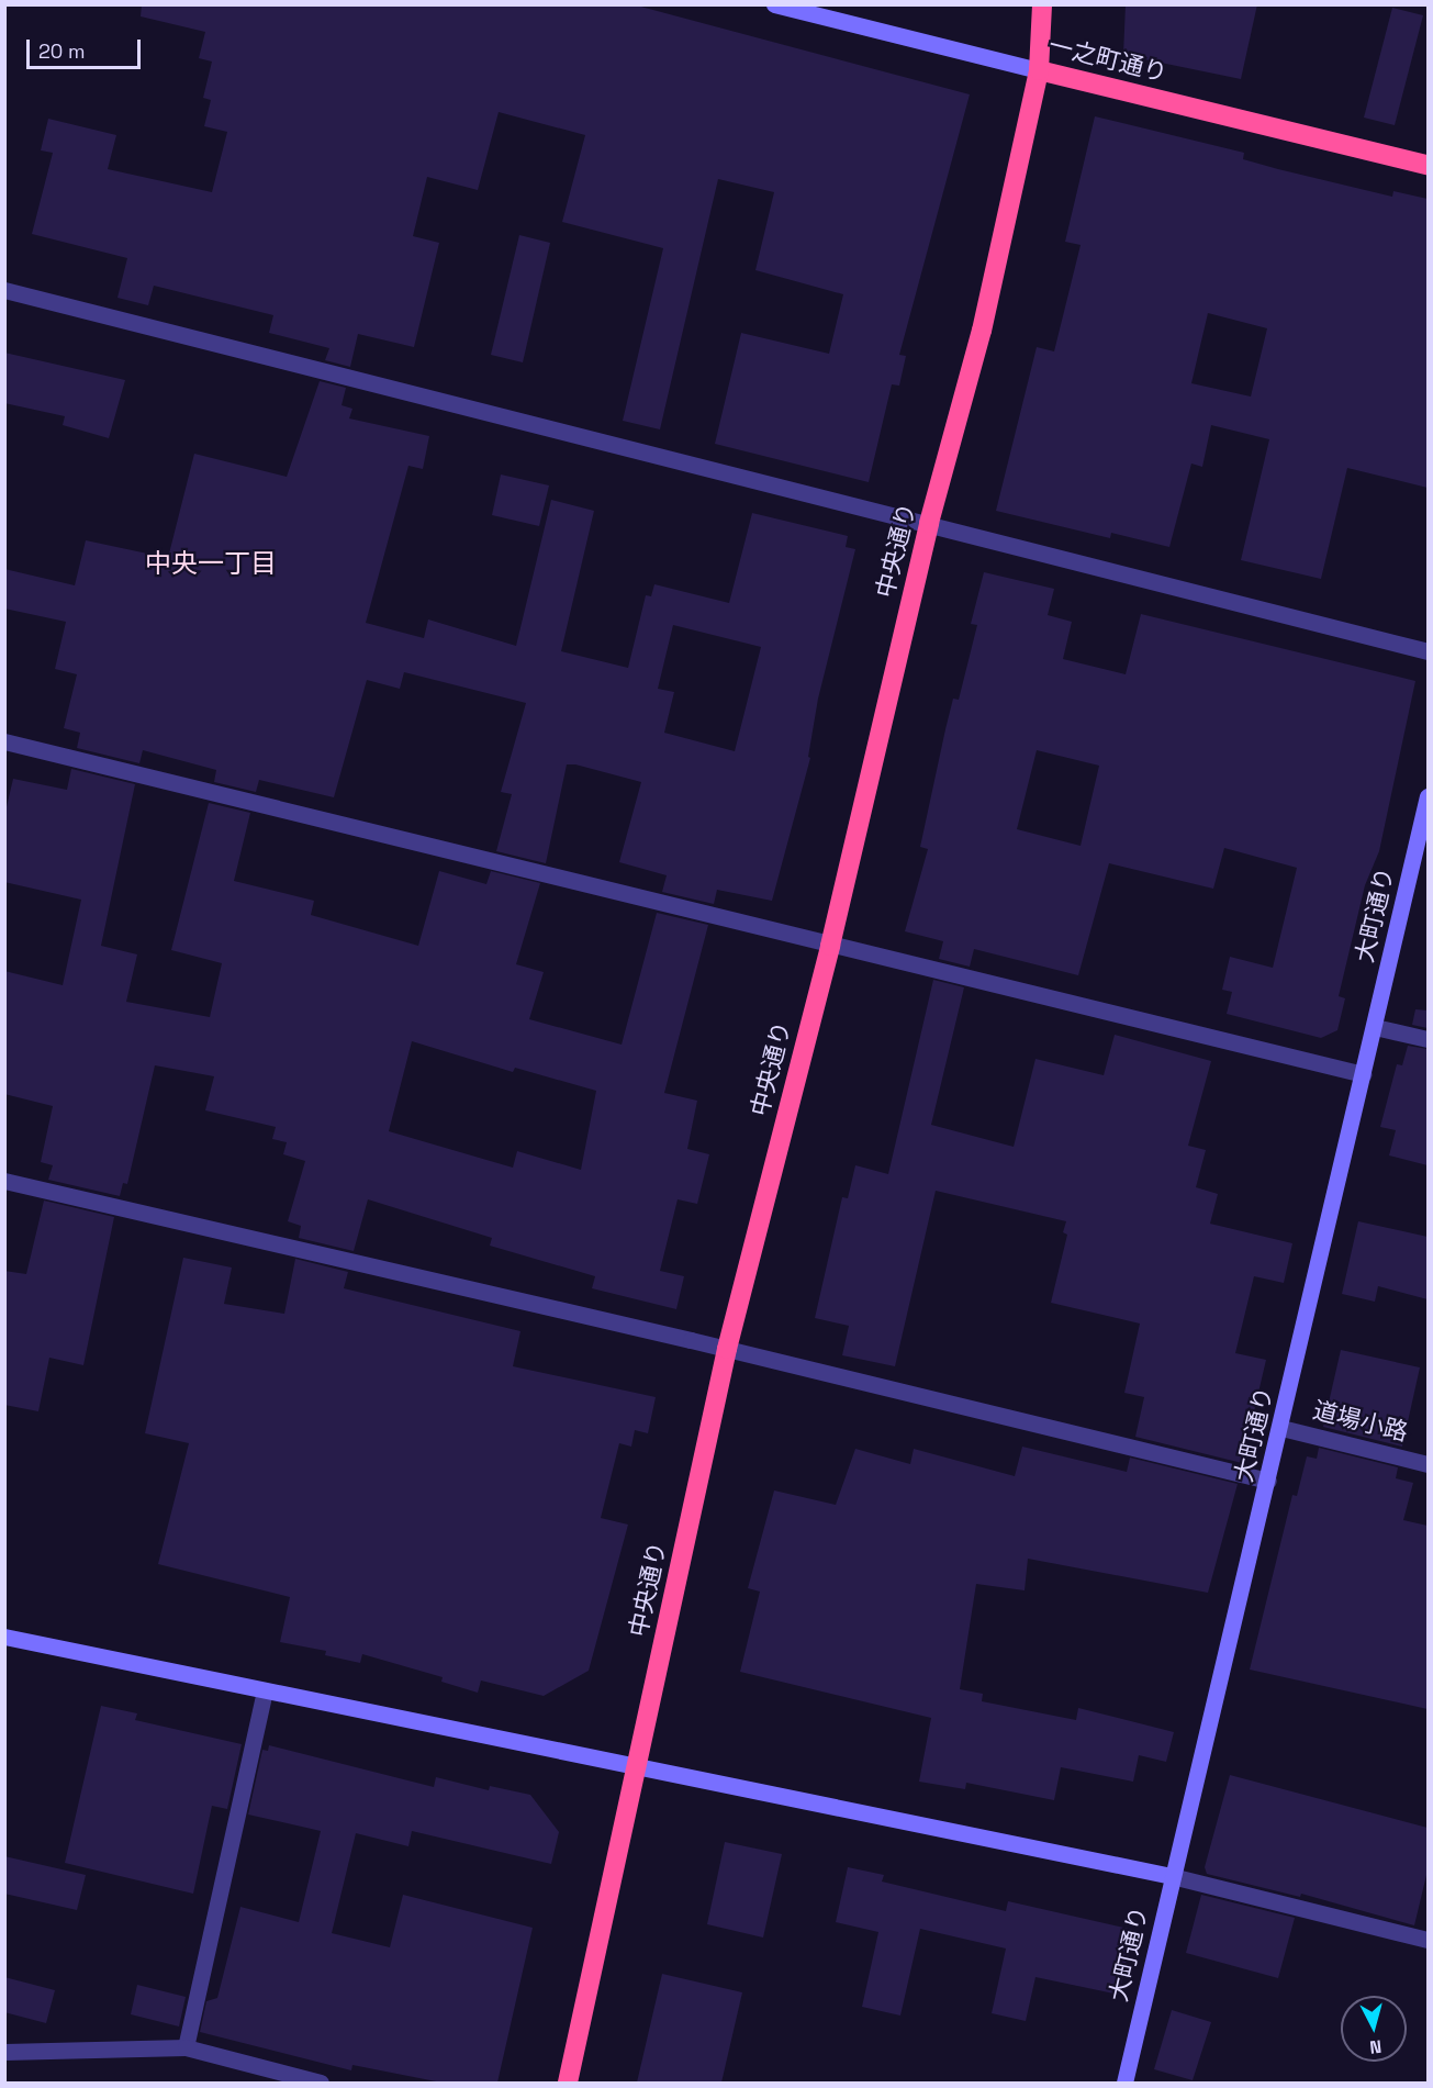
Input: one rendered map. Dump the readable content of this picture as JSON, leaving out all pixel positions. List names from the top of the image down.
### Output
{
  "streets": {
    "highway": ["一之町通り", "中央通り"],
    "street": ["大町通り", "道場小路"]
  },
  "crossings": [
    ["一之町通り", "中央通り"],
    ["大町通り", "道場小路"]
  ],
  "districts": ["中央一丁目"],
  "scale_bar": "20 m",
  "north": "bottom"
}
